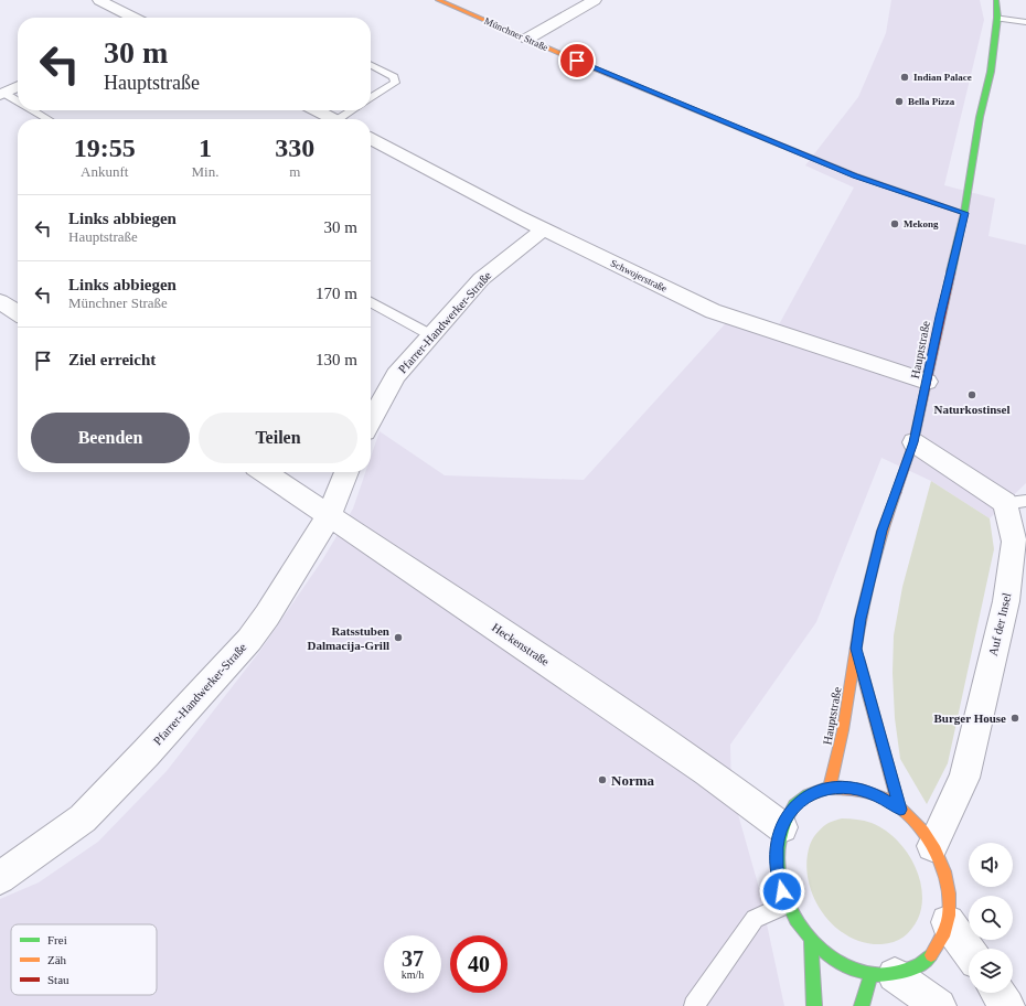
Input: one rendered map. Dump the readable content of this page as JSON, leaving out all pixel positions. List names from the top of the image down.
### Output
{
  "streets": {
    "main road": ["Münchner Straße", "Hauptstraße"],
    "street": [
      "Schwojerstraße",
      "Pfarrer-Handwerker-Straße",
      "Auf der Insel",
      "Heckenstraße"
    ]
  },
  "crossings": [
    ["Münchner Straße", "Hauptstraße"],
    ["Schwojerstraße", "Pfarrer-Handwerker-Straße"],
    ["Schwojerstraße", "Hauptstraße"],
    ["Pfarrer-Handwerker-Straße", "Heckenstraße"],
    ["Hauptstraße", "Auf der Insel"]
  ],
  "places": [
    "Indian Palace",
    "Bella Pizza",
    "Mekong",
    "Naturkostinsel",
    "Ratsstuben Dalmacija-Grill",
    "Burger House",
    "Norma"
  ],
  "legend": ["Frei", "Zäh", "Stau"],
  "page": {
    "turn": ["30 m", "Hauptstraße"],
    "eta": [
      "19:55",
      "Ankunft",
      "1",
      "Min.",
      "330",
      "m"
    ],
    "list": [
      {
        "name": "Links abbiegen",
        "note": "Hauptstraße",
        "value": "30 m"
      },
      {
        "name": "Links abbiegen",
        "note": "Münchner Straße",
        "value": "170 m"
      },
      {
        "name": "Ziel erreicht",
        "value": "130 m"
      }
    ],
    "buttons": ["Beenden", "Teilen"],
    "speed": "37 km/h",
    "limit": "40"
  }
}
